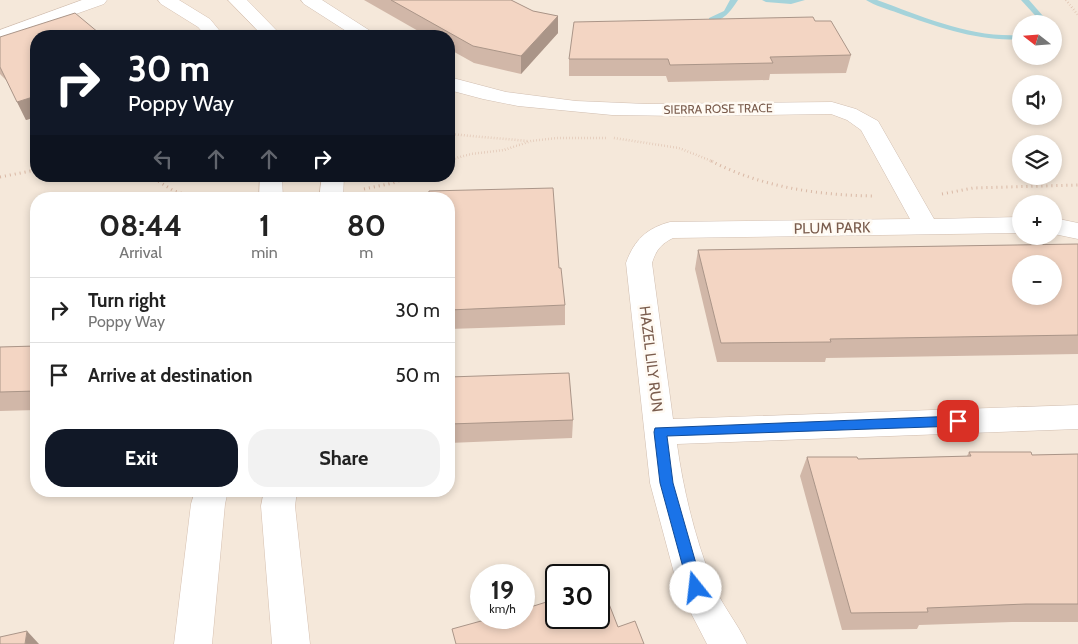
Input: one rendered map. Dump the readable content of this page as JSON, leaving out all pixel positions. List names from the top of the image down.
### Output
{
  "streets": {
    "street": ["SIERRA ROSE TRACE", "PLUM PARK", "HAZEL LILY RUN"]
  },
  "crossings": [
    ["SIERRA ROSE TRACE", "PLUM PARK"],
    ["PLUM PARK", "HAZEL LILY RUN"]
  ],
  "north": "left",
  "page": {
    "map_buttons": ["+", "−"],
    "turn": ["30 m", "Poppy Way"],
    "eta": [
      "08:44",
      "Arrival",
      "1",
      "min",
      "80",
      "m"
    ],
    "list": [
      {
        "name": "Turn right",
        "note": "Poppy Way",
        "value": "30 m"
      },
      {
        "name": "Arrive at destination",
        "value": "50 m"
      }
    ],
    "buttons": ["Exit", "Share"],
    "speed": "19 km/h",
    "limit": "30"
  }
}
